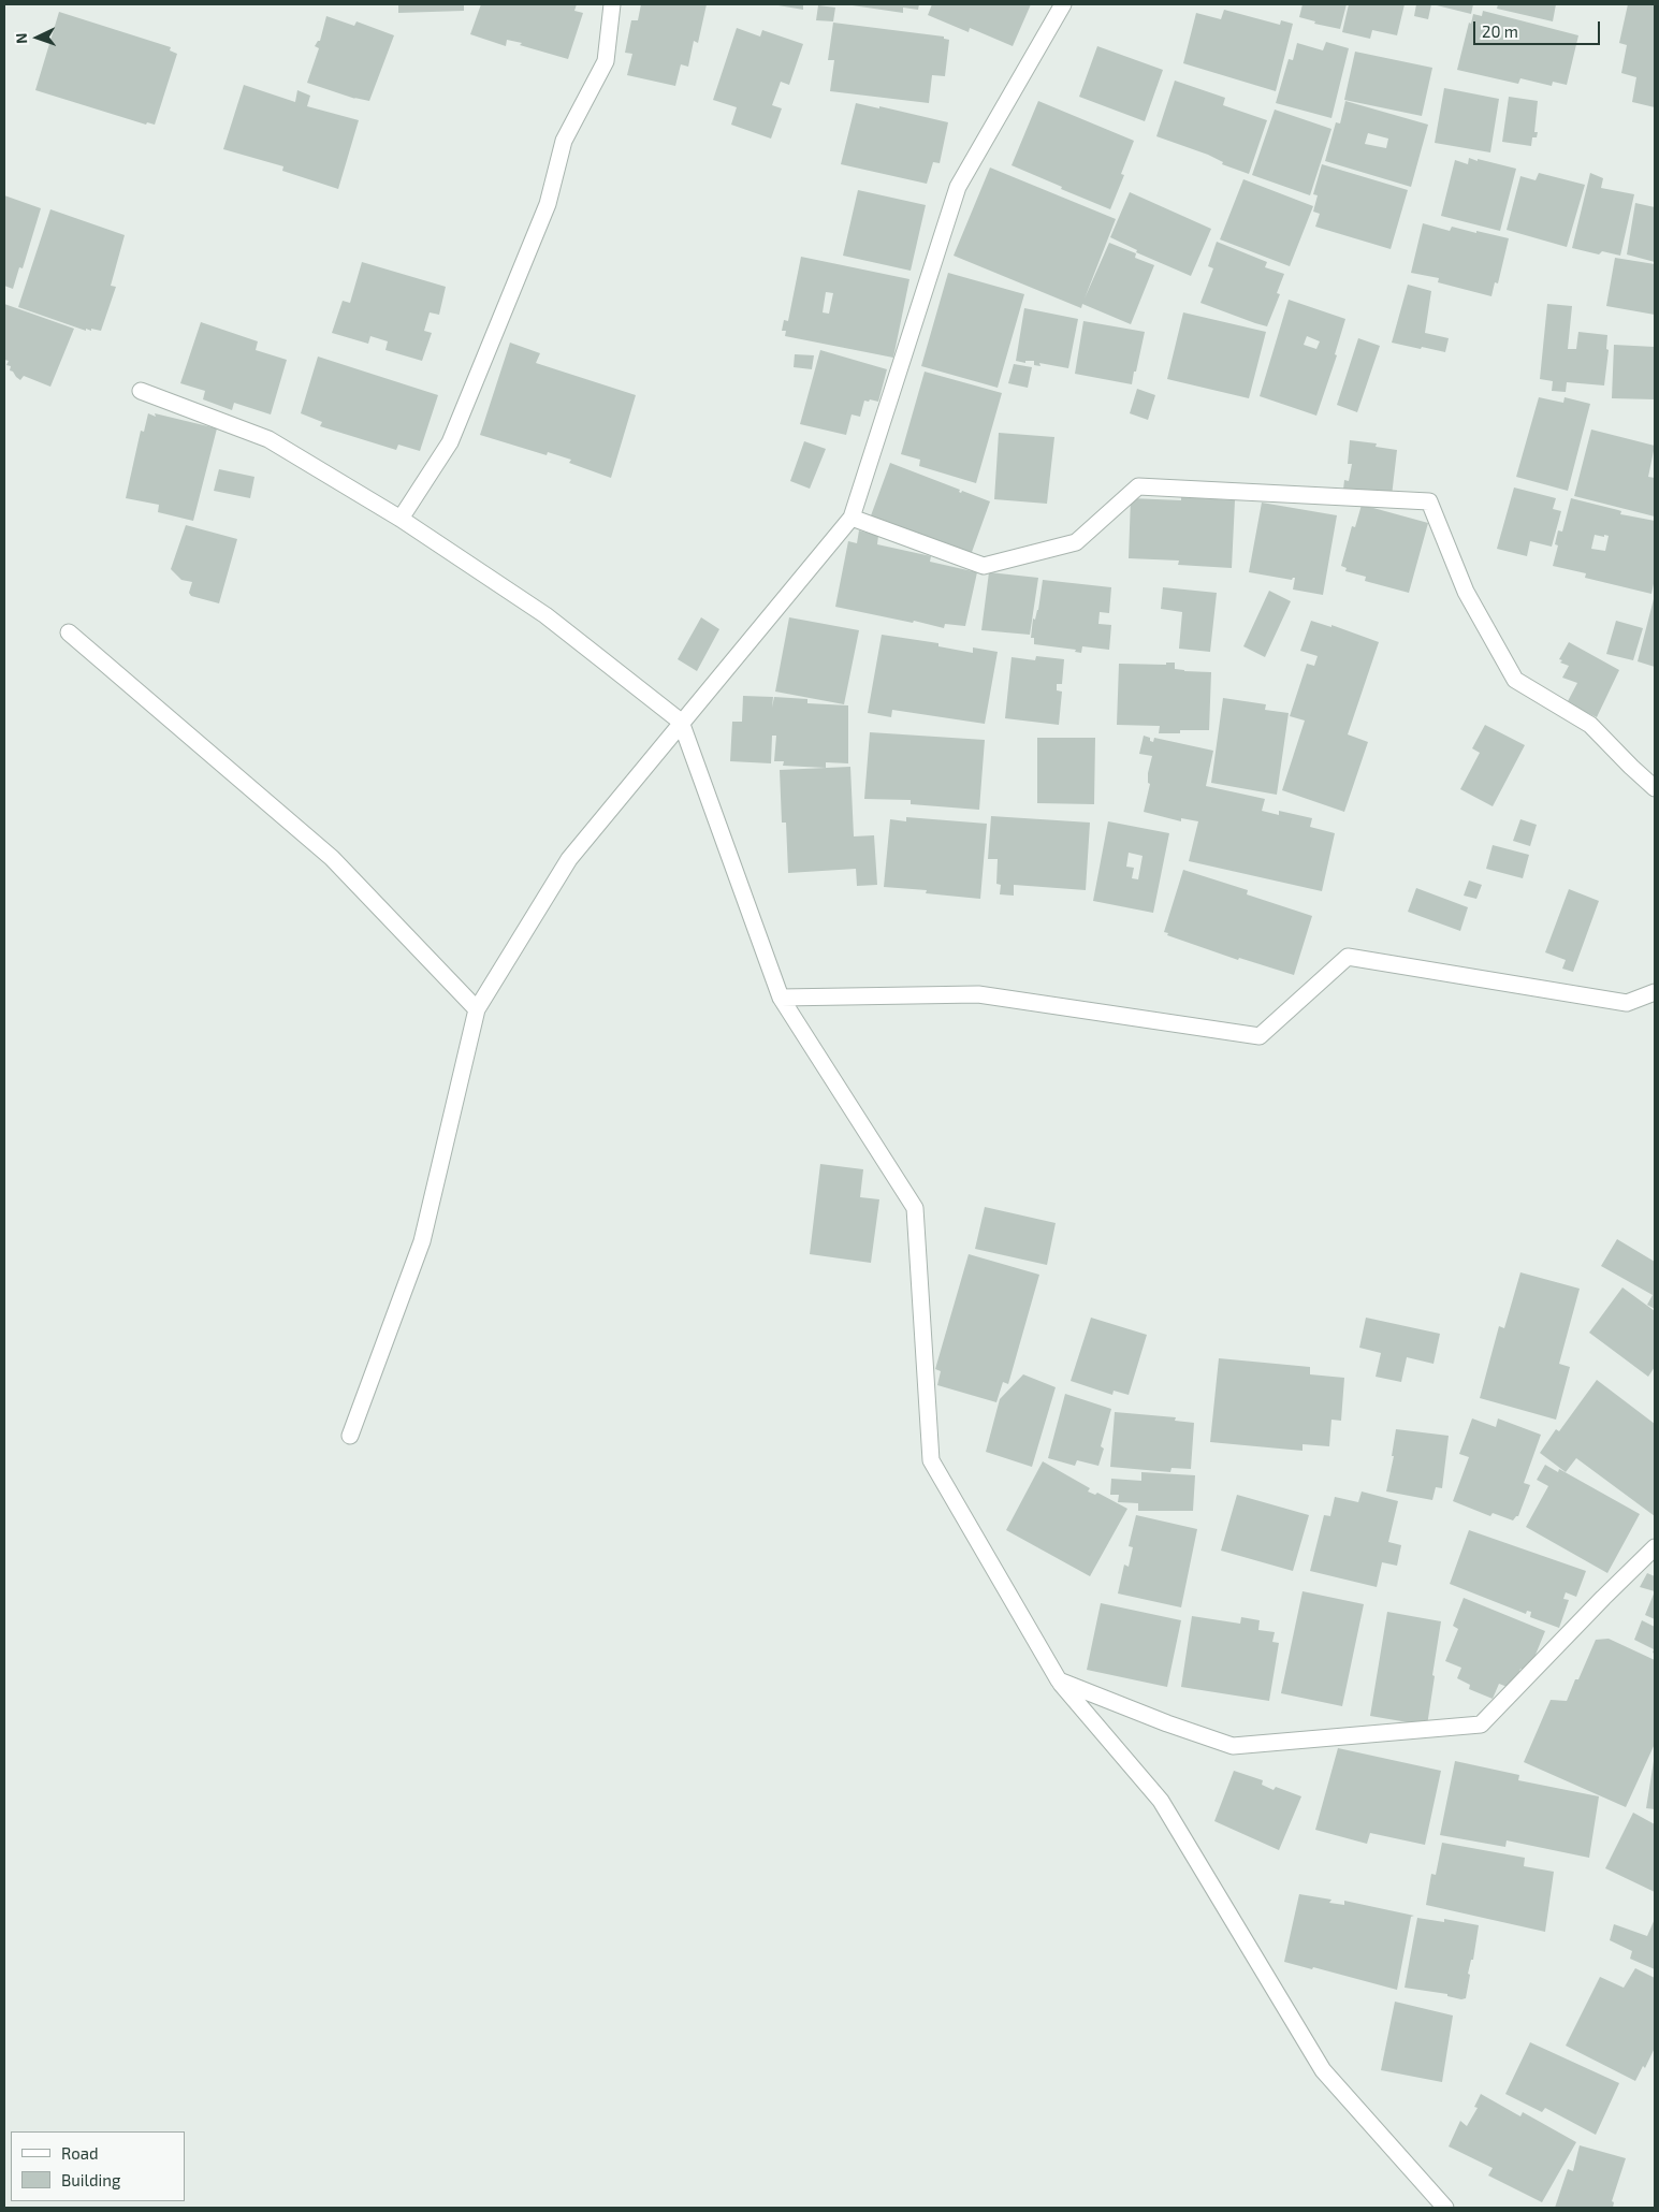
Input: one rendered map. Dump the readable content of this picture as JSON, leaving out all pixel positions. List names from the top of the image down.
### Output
{
  "legend": ["Road", "Building"],
  "scale_bar": "20 m",
  "north": "left"
}
